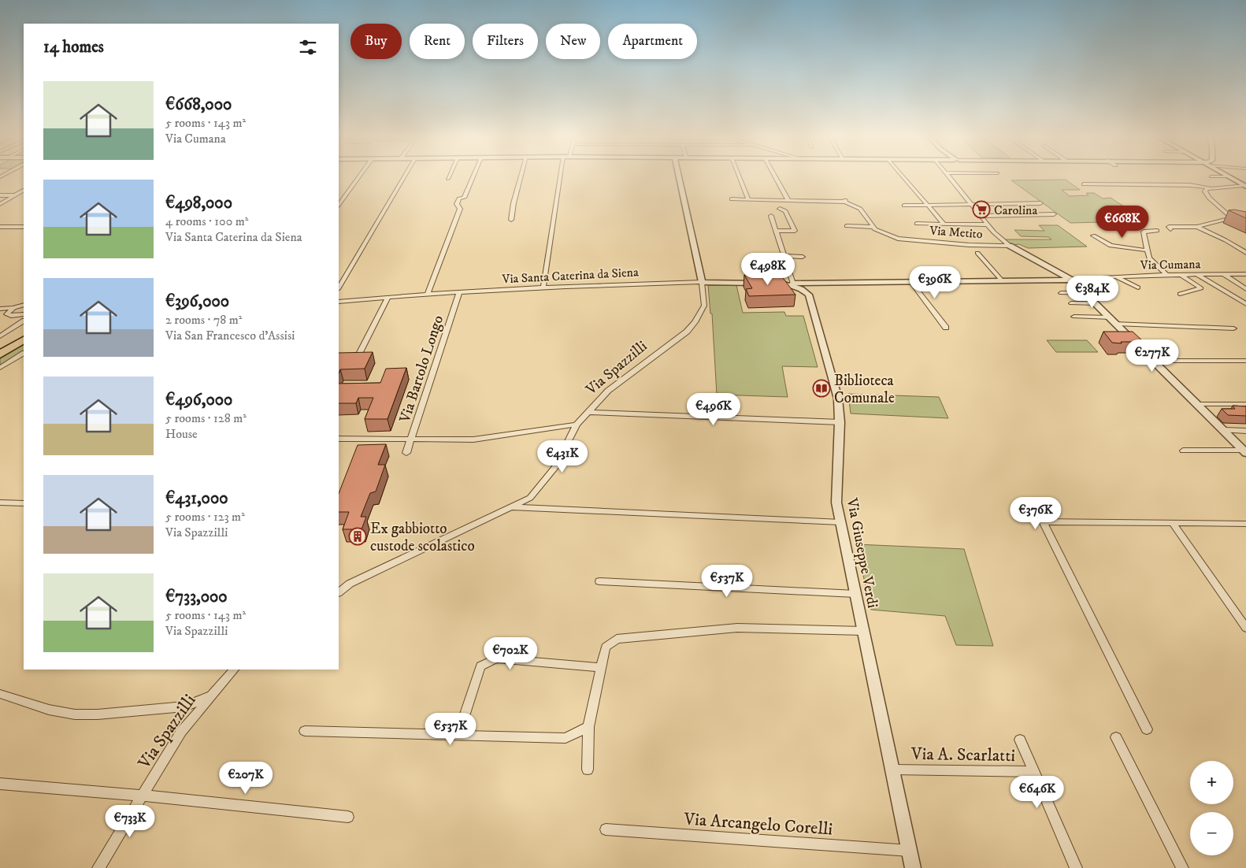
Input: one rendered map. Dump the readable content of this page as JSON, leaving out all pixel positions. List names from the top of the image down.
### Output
{
  "streets": {
    "street": [
      "Via Metito",
      "Via Cumana",
      "Via Santa Caterina da Siena",
      "Via Spazzilli",
      "Via Bartolo Longo",
      "Via Giuseppe Verdi",
      "Via A. Scarlatti",
      "Via Arcangelo Corelli"
    ]
  },
  "crossings": [
    ["Via Metito", "Via Cumana"],
    ["Via Metito", "Via Santa Caterina da Siena"],
    ["Via Cumana", "Via Santa Caterina da Siena"],
    ["Via Santa Caterina da Siena", "Via Spazzilli"],
    ["Via Santa Caterina da Siena", "Via Bartolo Longo"],
    ["Via Santa Caterina da Siena", "Via Giuseppe Verdi"],
    ["Via Giuseppe Verdi", "Via A. Scarlatti"],
    ["Via Giuseppe Verdi", "Via Arcangelo Corelli"]
  ],
  "places": {
    "supermarket": ["Carolina"],
    "library": ["Biblioteca Comunale"],
    "building": ["Ex gabbiotto custode scolastico"]
  },
  "page": {
    "chip": [
      "Buy",
      "Rent",
      "Filters",
      "New",
      "Apartment"
    ],
    "heading": "14 homes",
    "list": [
      {
        "name": "€668,000",
        "note": "5 rooms · 143 m² · Via Cumana"
      },
      {
        "name": "€498,000",
        "note": "4 rooms · 100 m² · Via Santa Caterina da Siena"
      },
      {
        "name": "€396,000",
        "note": "2 rooms · 78 m² · Via San Francesco d'Assisi"
      },
      {
        "name": "€496,000",
        "note": "5 rooms · 128 m² · House"
      },
      {
        "name": "€431,000",
        "note": "5 rooms · 123 m² · Via Spazzilli"
      },
      {
        "name": "€733,000",
        "note": "5 rooms · 143 m² · Via Spazzilli"
      }
    ],
    "price": [
      "€668K",
      "€498K",
      "€396K",
      "€384K",
      "€277K",
      "€496K",
      "€431K",
      "€376K",
      "€537K",
      "€702K",
      "€537K",
      "€207K",
      "€646K",
      "€733K"
    ],
    "map_buttons": ["+", "−"]
  }
}
